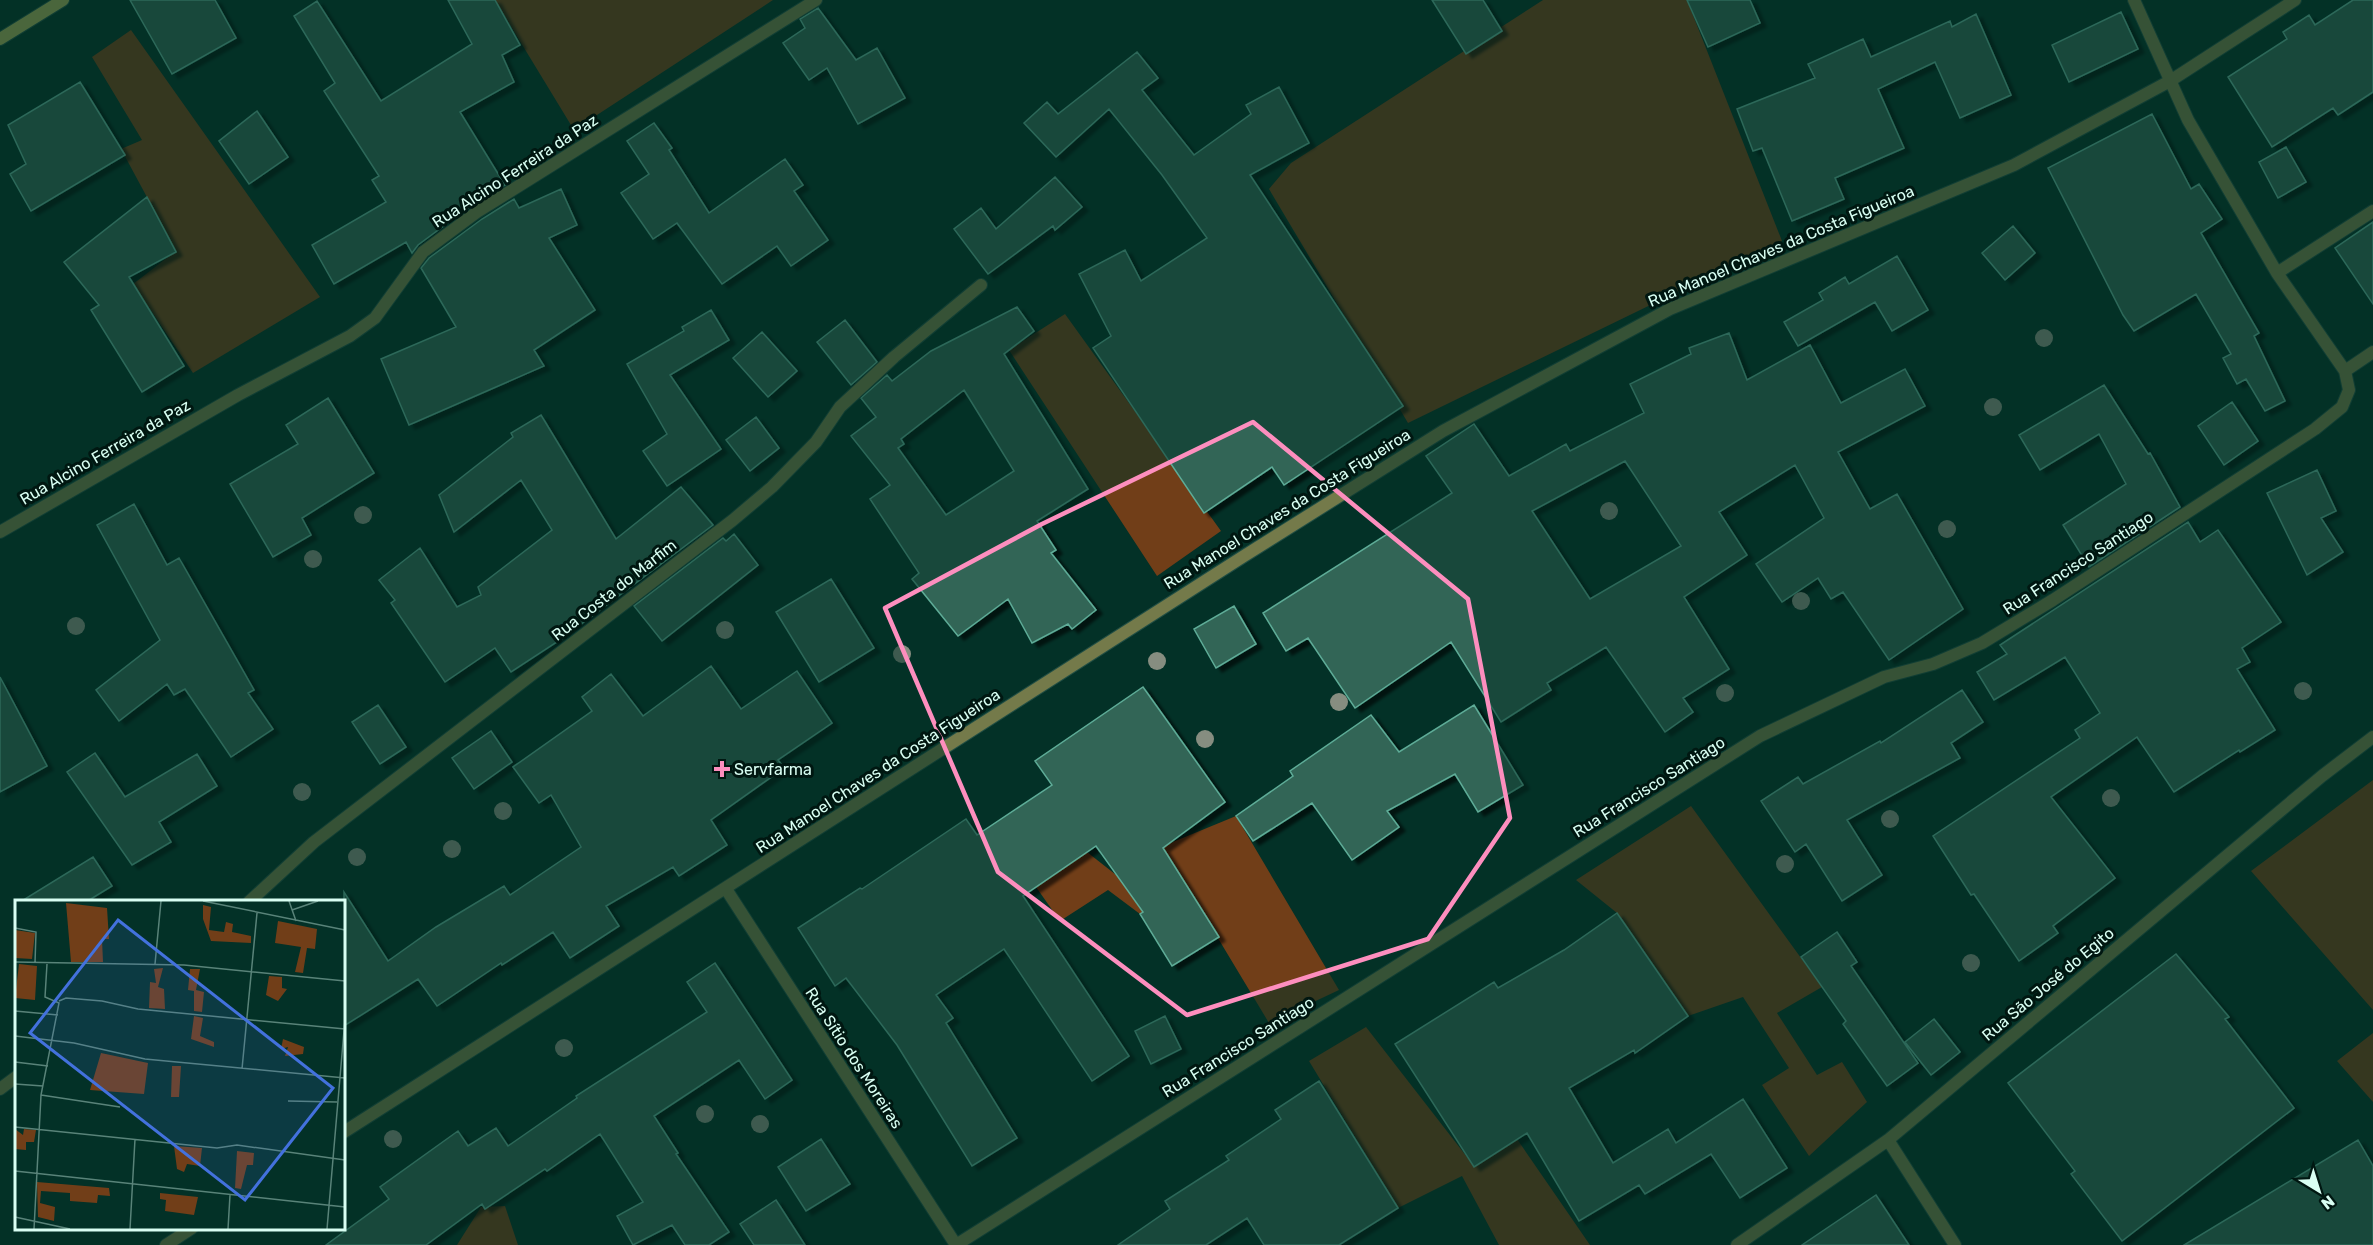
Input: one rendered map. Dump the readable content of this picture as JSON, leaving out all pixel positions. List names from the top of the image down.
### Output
{
  "streets": {
    "street": [
      "Rua Alcino Ferreira da Paz",
      "Rua Manoel Chaves da Costa Figueiroa",
      "Rua Francisco Santiago",
      "Rua Costa do Marfim",
      "Rua São José do Egito",
      "Rua Sítio dos Moreiras"
    ]
  },
  "crossings": [
    ["Rua Manoel Chaves da Costa Figueiroa", "Rua Sítio dos Moreiras"],
    ["Rua Francisco Santiago", "Rua Sítio dos Moreiras"]
  ],
  "places": {
    "health": ["Servfarma"]
  },
  "north": "bottom right"
}
